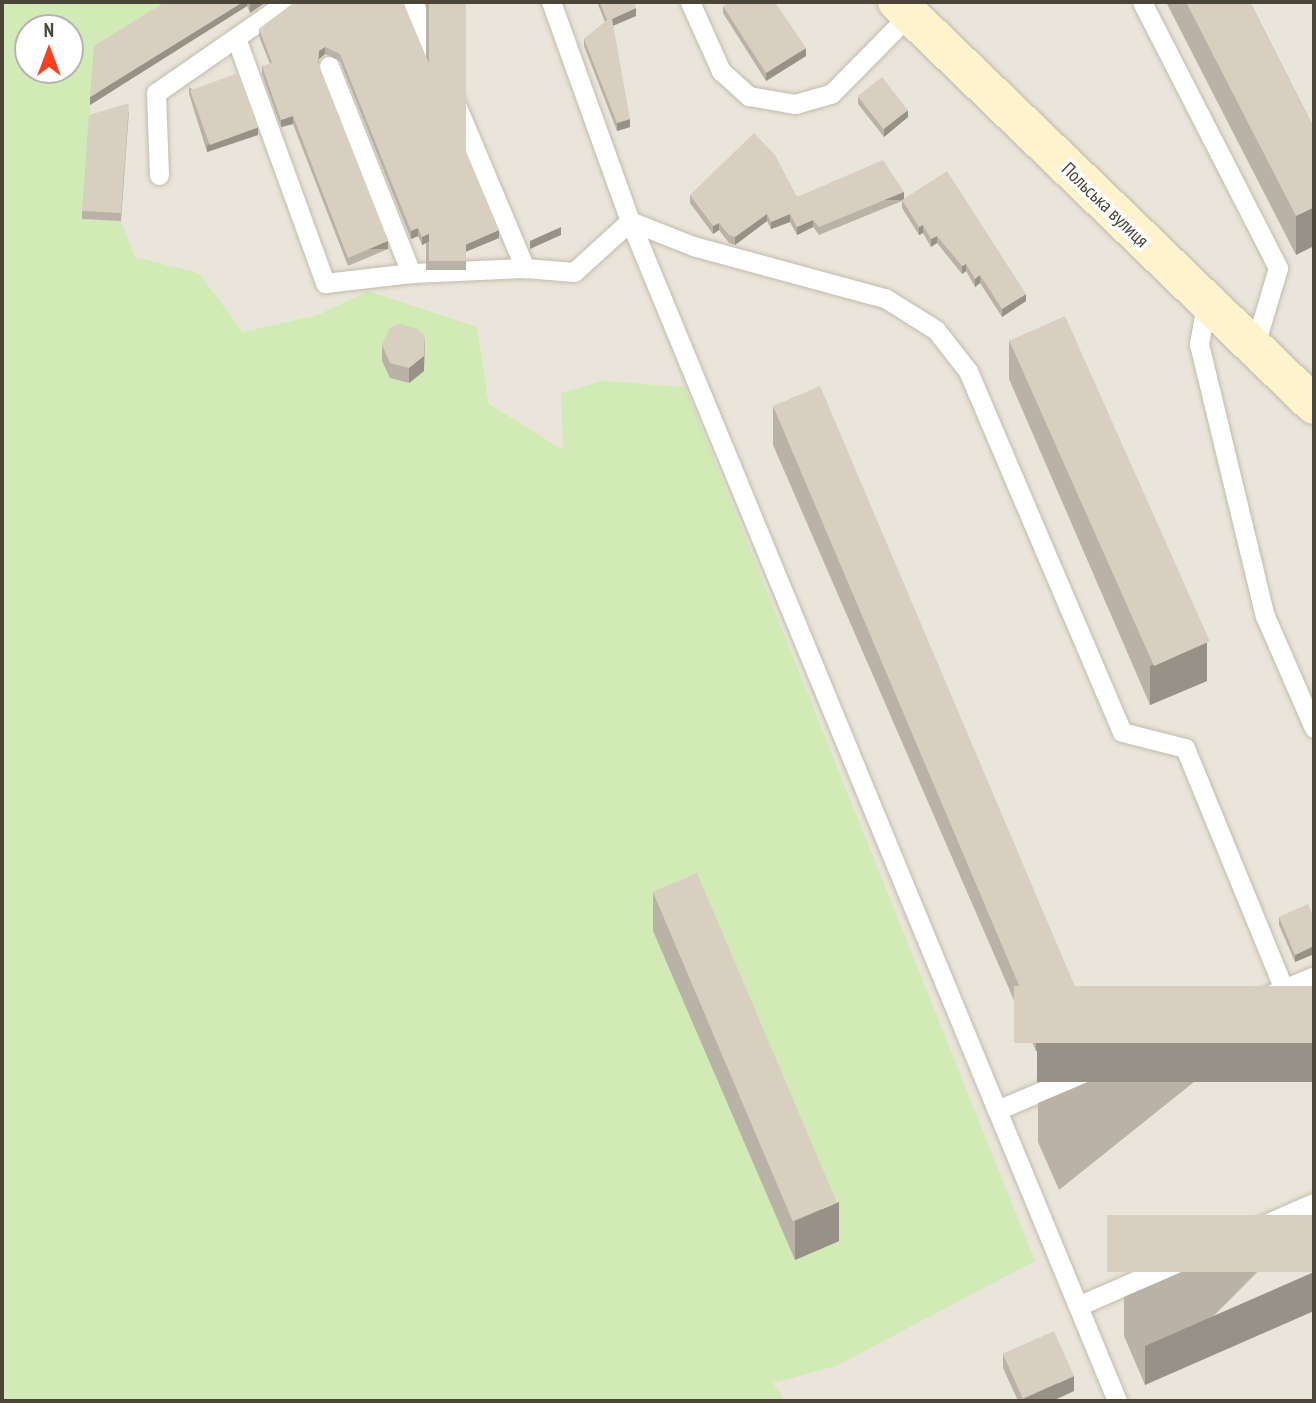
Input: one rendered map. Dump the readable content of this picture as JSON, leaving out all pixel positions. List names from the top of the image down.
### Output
{
  "streets": {
    "street": ["Польська вулиця"]
  },
  "north": "top"
}
